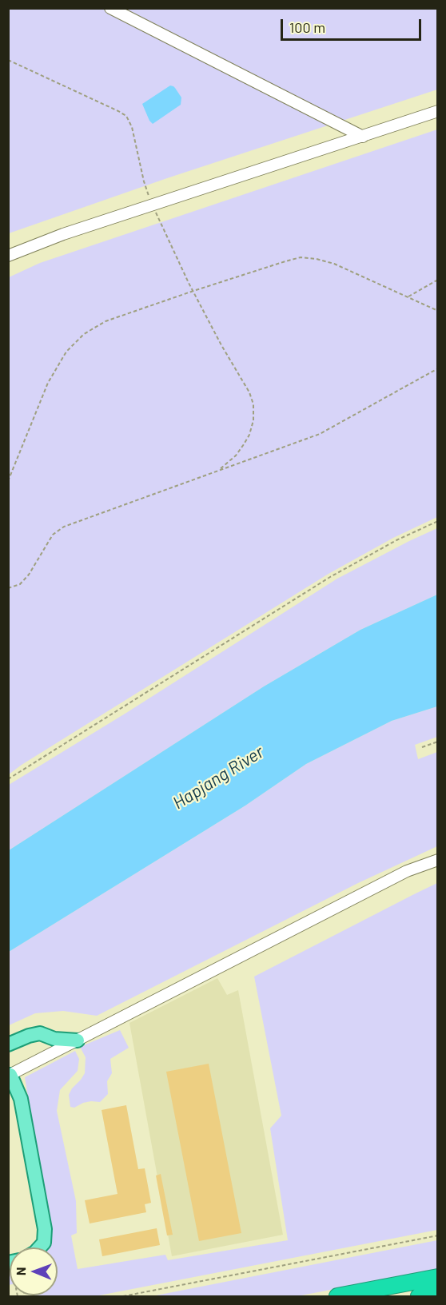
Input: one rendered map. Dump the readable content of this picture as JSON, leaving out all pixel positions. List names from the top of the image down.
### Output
{
  "water": ["Hapjang River"],
  "scale_bar": "100 m",
  "north": "left"
}
